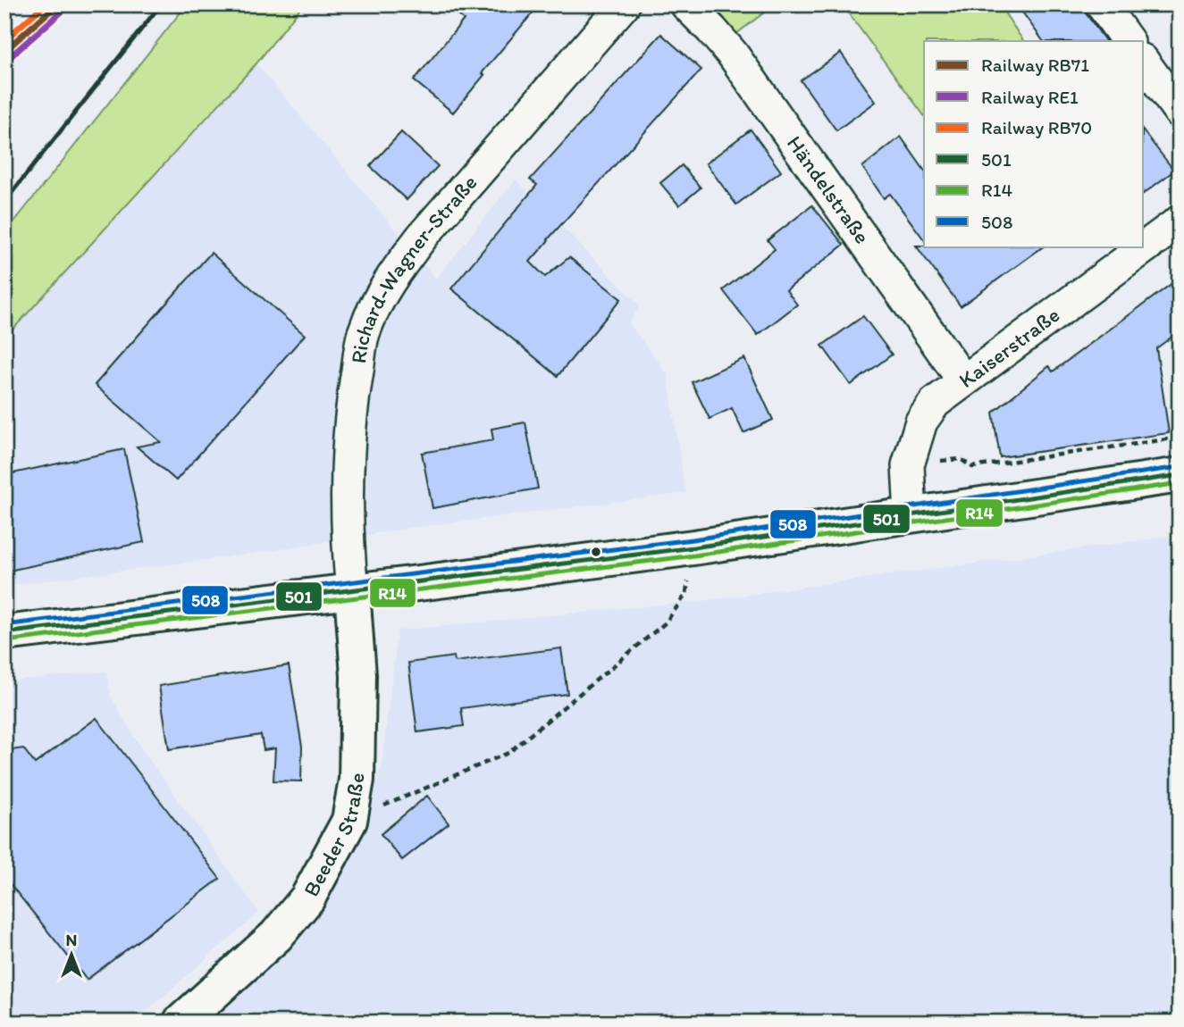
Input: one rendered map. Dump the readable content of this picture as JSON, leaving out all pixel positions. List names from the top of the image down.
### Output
{
  "streets": {
    "main road": ["Beeder Straße"],
    "street": ["Händelstraße", "Richard-Wagner-Straße", "Kaiserstraße"]
  },
  "crossings": [
    ["Händelstraße", "Kaiserstraße"],
    ["Richard-Wagner-Straße", "Beeder Straße"]
  ],
  "lines": [
    "rail line RB71",
    "rail line RB70",
    "rail line RE1",
    "transit line 508",
    "transit line 501",
    "transit line R14"
  ],
  "legend": [
    "Railway RB71",
    "Railway RE1",
    "Railway RB70",
    "501",
    "R14",
    "508"
  ],
  "north": "top"
}
